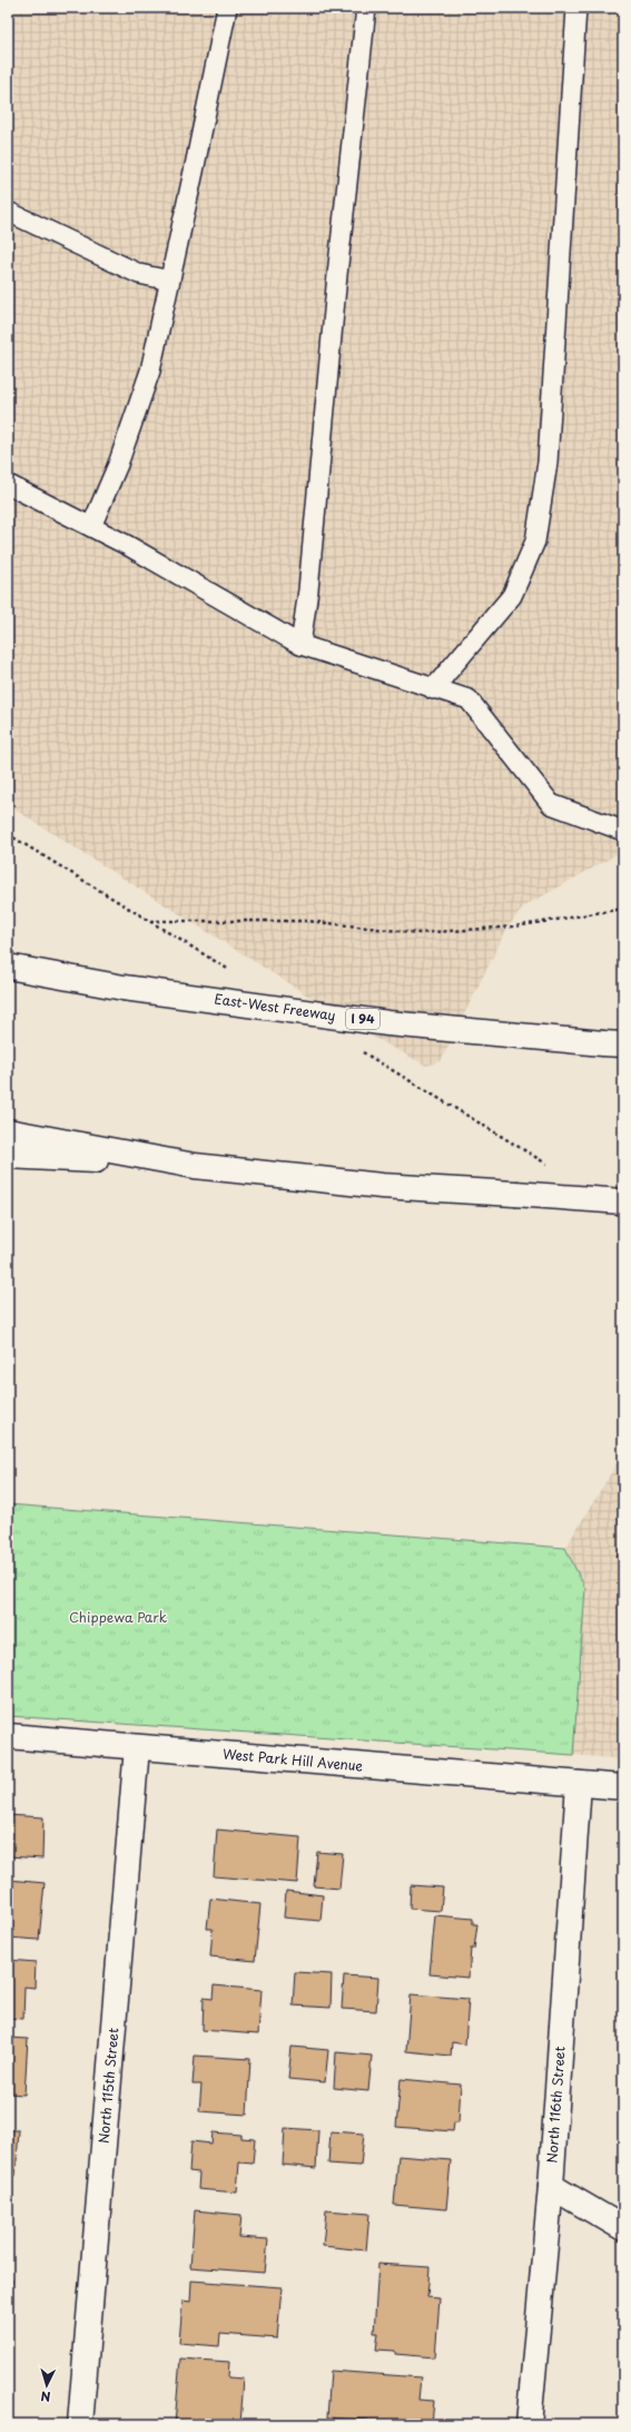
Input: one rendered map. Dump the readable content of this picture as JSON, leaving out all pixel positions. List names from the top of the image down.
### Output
{
  "streets": {
    "main road": [
      "East-West Freeway",
      "I 94",
      "West Park Hill Avenue",
      "North 115th Street",
      "North 116th Street"
    ]
  },
  "crossings": [
    ["West Park Hill Avenue", "North 115th Street"],
    ["West Park Hill Avenue", "North 116th Street"]
  ],
  "parks": ["Chippewa Park"],
  "north": "bottom"
}
